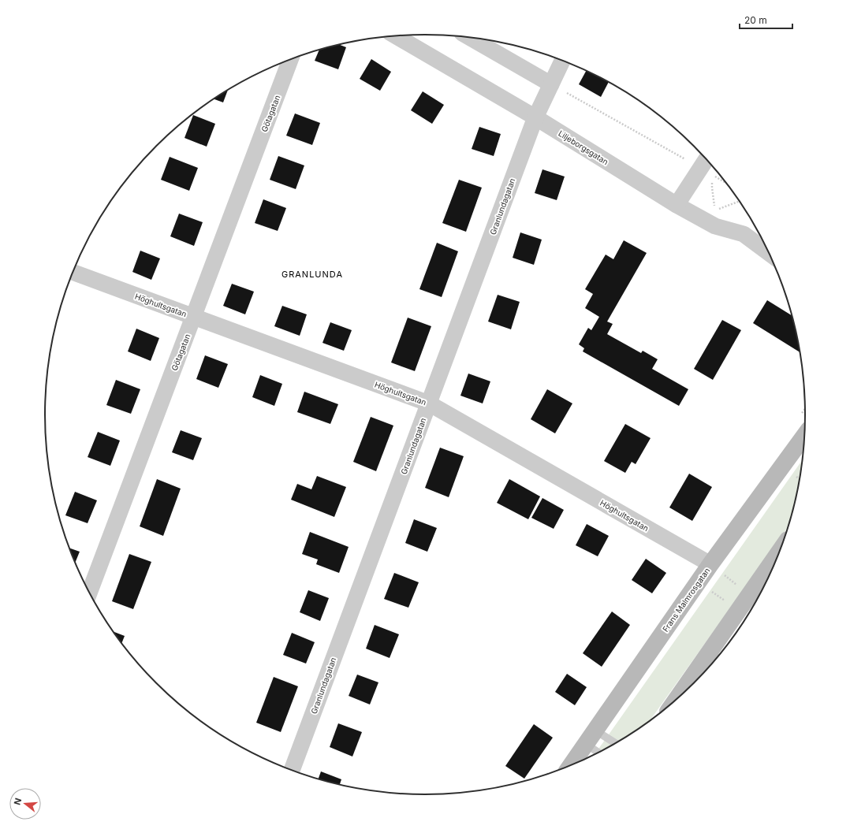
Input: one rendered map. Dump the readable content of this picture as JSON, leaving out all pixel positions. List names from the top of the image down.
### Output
{
  "streets": {
    "street": [
      "Götagatan",
      "Liljeborgsgatan",
      "Granlundagatan",
      "Höghultsgatan",
      "Frans Malmrosgatan"
    ]
  },
  "crossings": [
    ["Götagatan", "Höghultsgatan"],
    ["Liljeborgsgatan", "Granlundagatan"],
    ["Granlundagatan", "Höghultsgatan"],
    ["Höghultsgatan", "Frans Malmrosgatan"]
  ],
  "districts": ["GRANLUNDA"],
  "scale_bar": "20 m",
  "north": "left"
}
